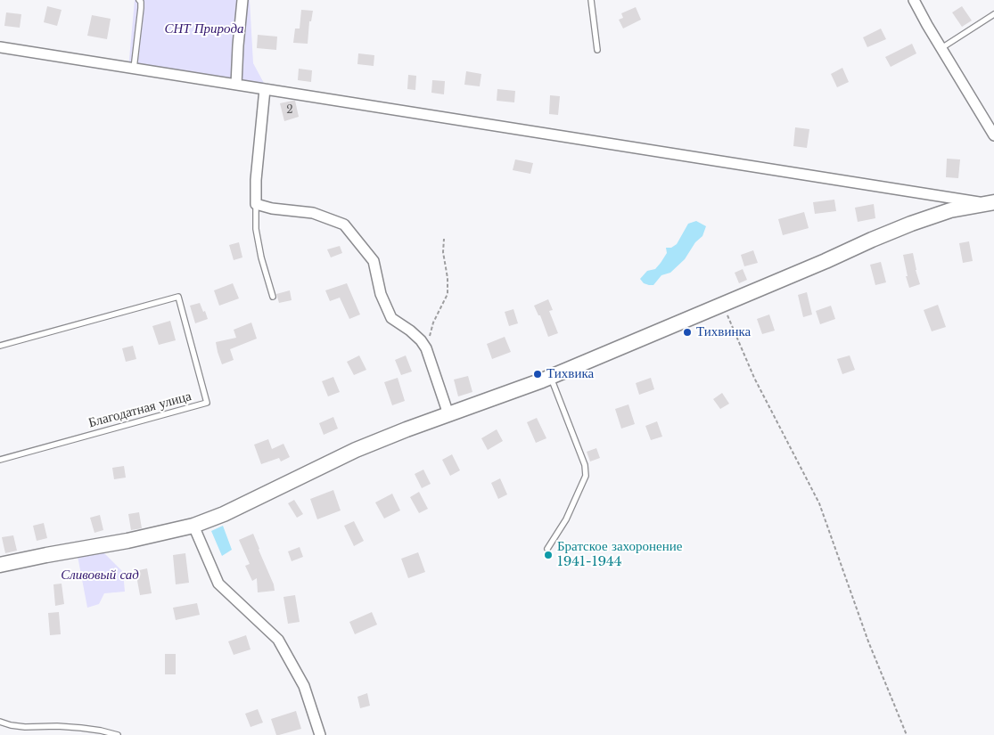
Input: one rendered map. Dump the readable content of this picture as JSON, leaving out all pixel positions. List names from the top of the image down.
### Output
{
  "streets": {
    "lane": ["Благодатная улица"]
  },
  "parks": ["СНТ Природа", "Сливовый сад"],
  "places": ["Тихвинка", "Тихвика", "Братское захоронение 1941-1944"],
  "house_numbers": ["2"]
}
